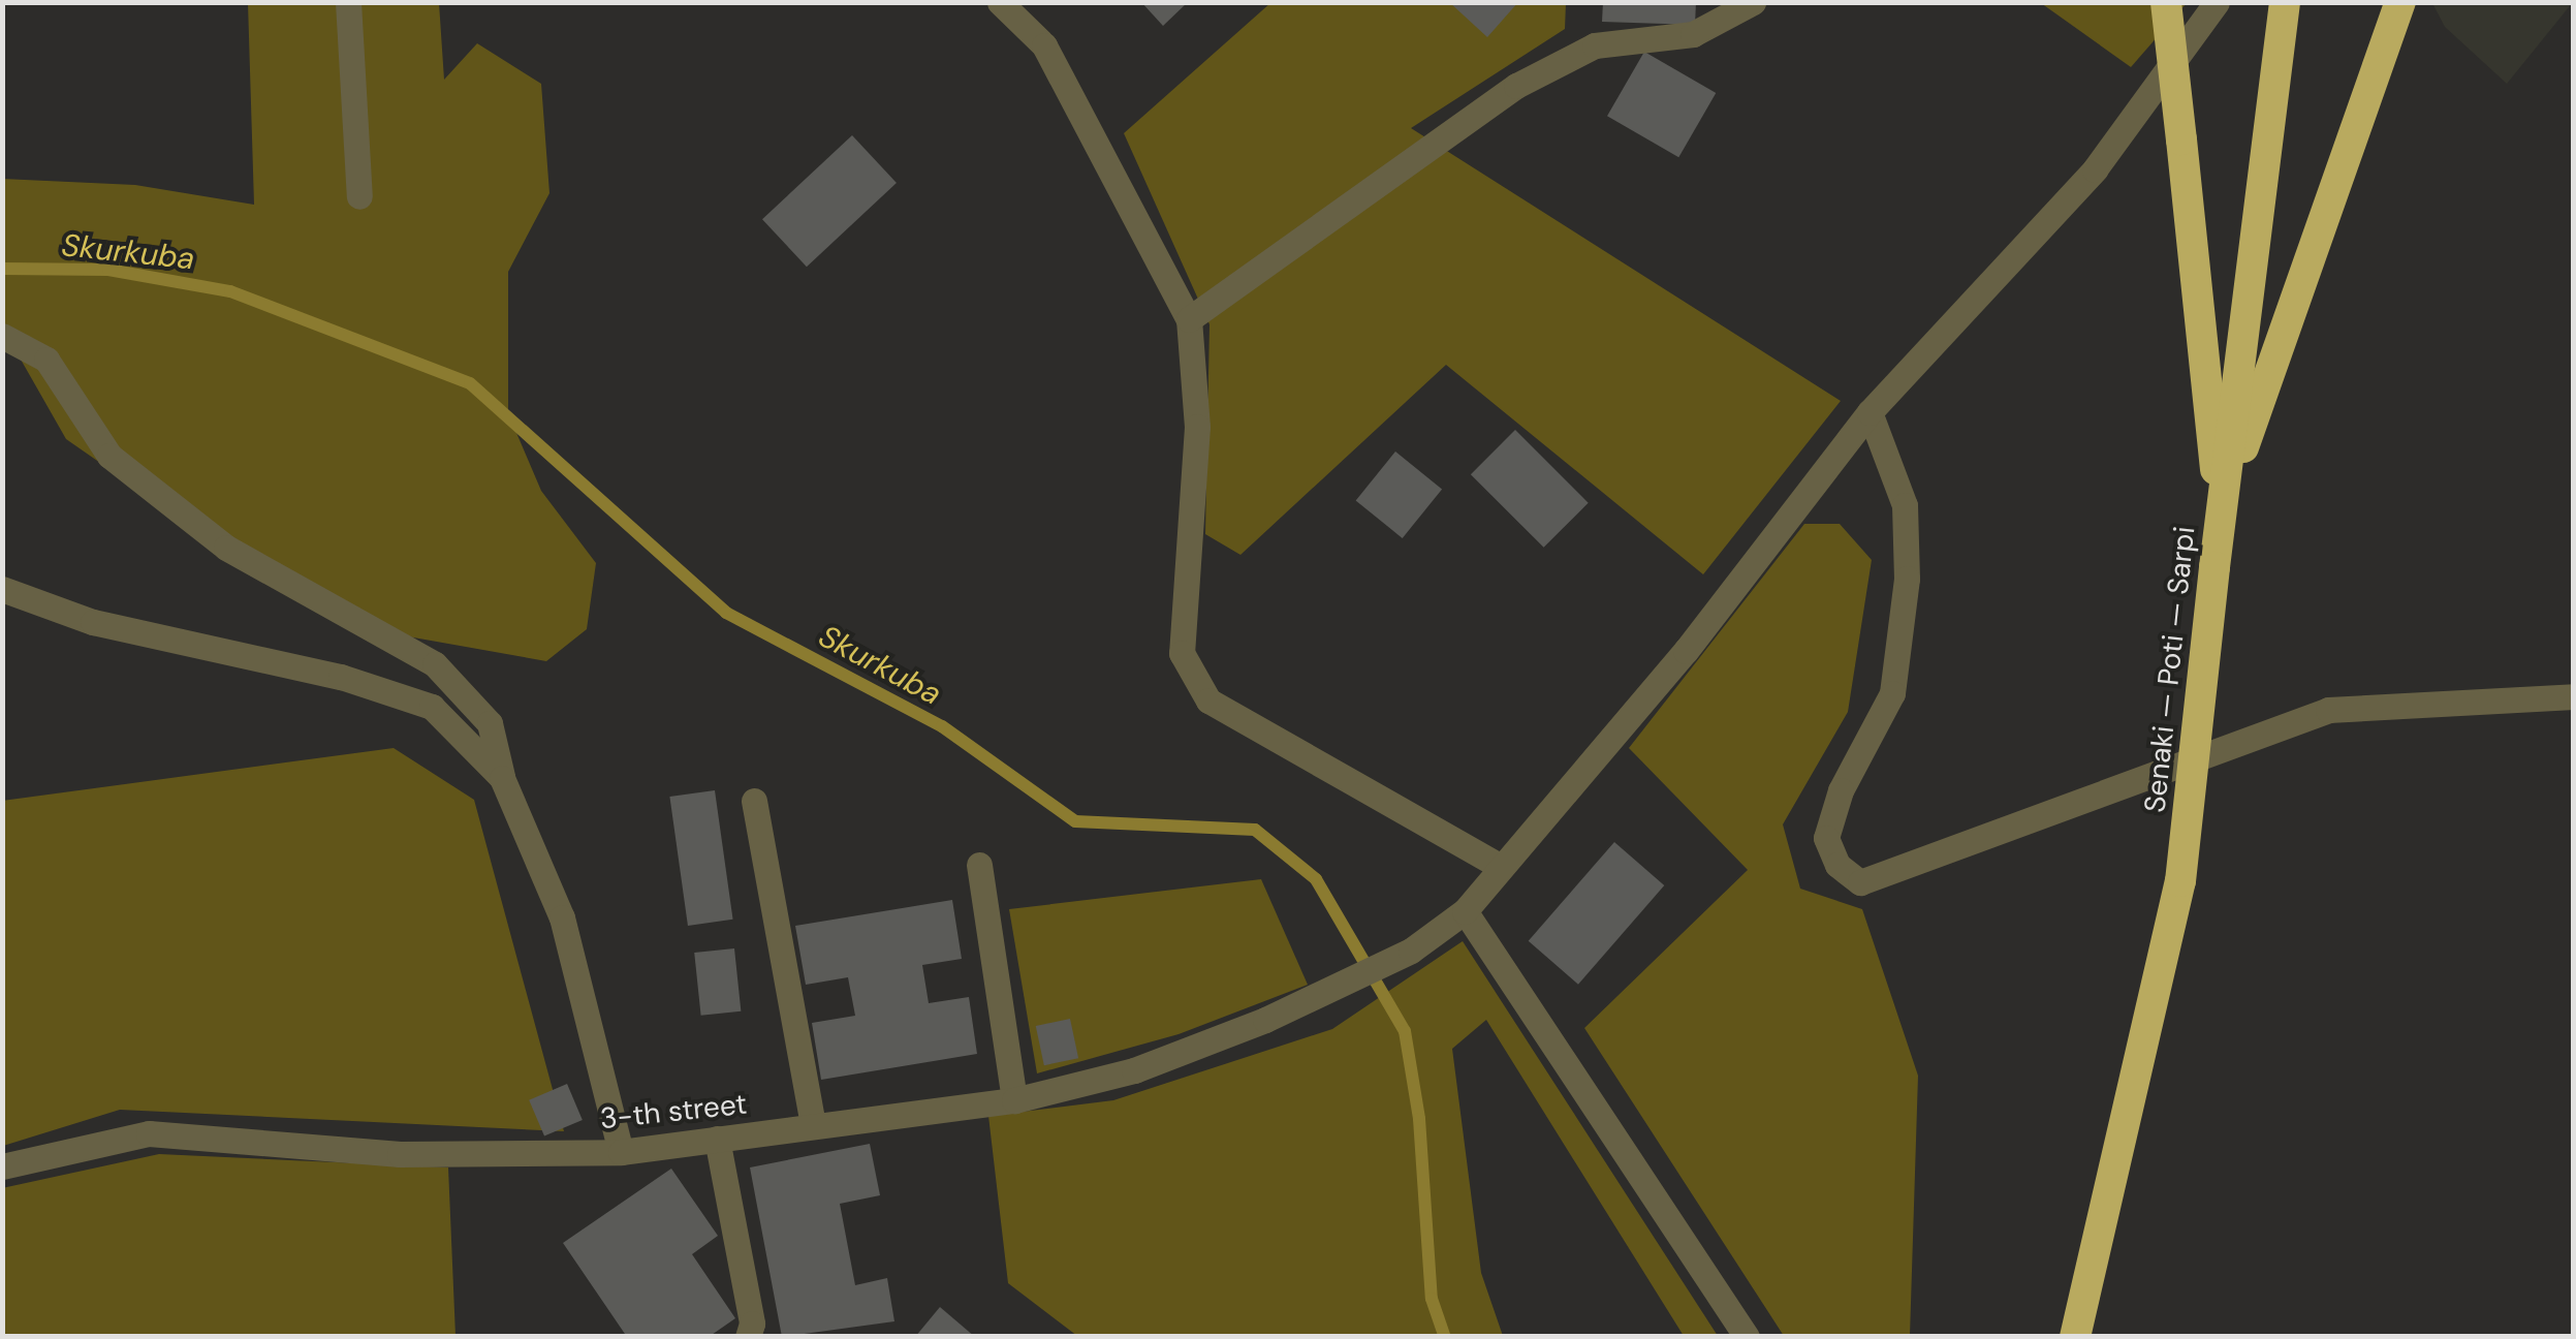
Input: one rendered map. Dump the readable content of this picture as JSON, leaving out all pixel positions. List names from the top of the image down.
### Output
{
  "streets": {
    "highway": ["Senaki — Poti — Sarpi"],
    "street": ["3-th street"]
  },
  "water": ["Skurkuba"]
}
